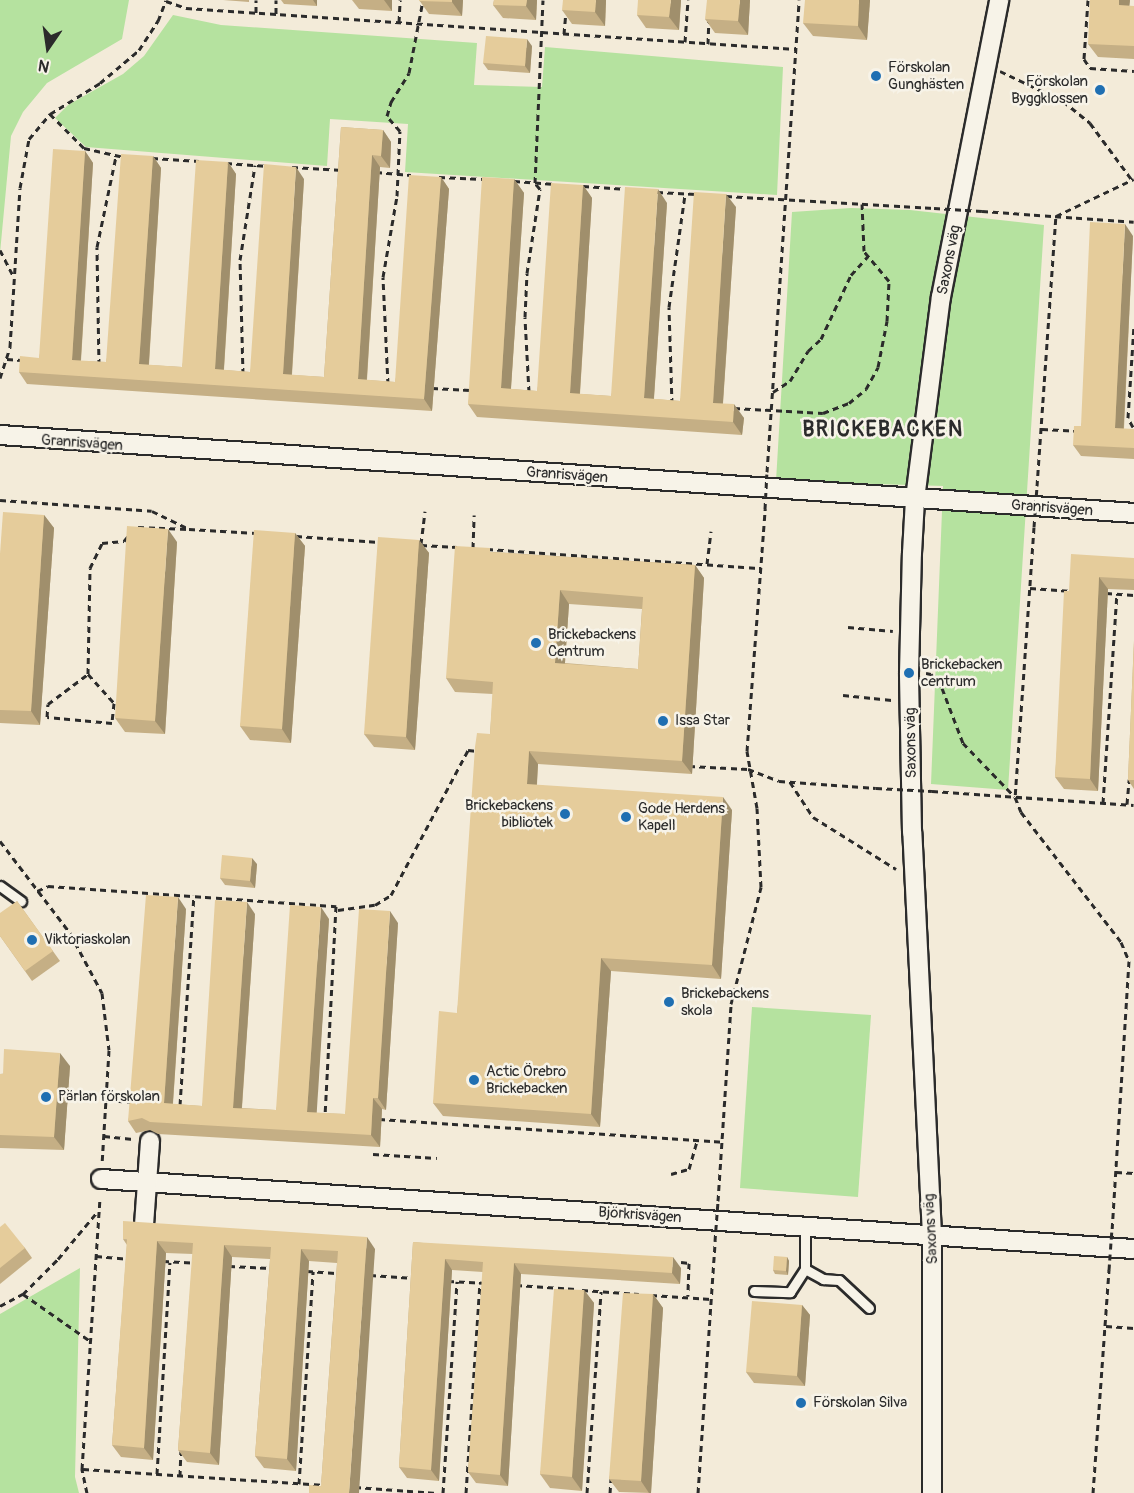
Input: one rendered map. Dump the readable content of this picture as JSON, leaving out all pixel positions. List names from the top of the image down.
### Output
{
  "streets": {
    "street": ["Saxons väg", "Granrisvägen", "Björkrisvägen"]
  },
  "crossings": [
    ["Saxons väg", "Granrisvägen"],
    ["Saxons väg", "Björkrisvägen"]
  ],
  "districts": ["BRICKEBACKEN"],
  "places": [
    "Förskolan Gunghästen",
    "Förskolan Byggklossen",
    "Brickebackens Centrum",
    "Brickebacken centrum",
    "Issa Star",
    "Brickebackens bibliotek",
    "Gode Herdens Kapell",
    "Viktoriaskolan",
    "Brickebackens skola",
    "Actic Örebro Brickebacken",
    "Pärlan förskolan",
    "Förskolan Silva"
  ],
  "north": "bottom"
}
